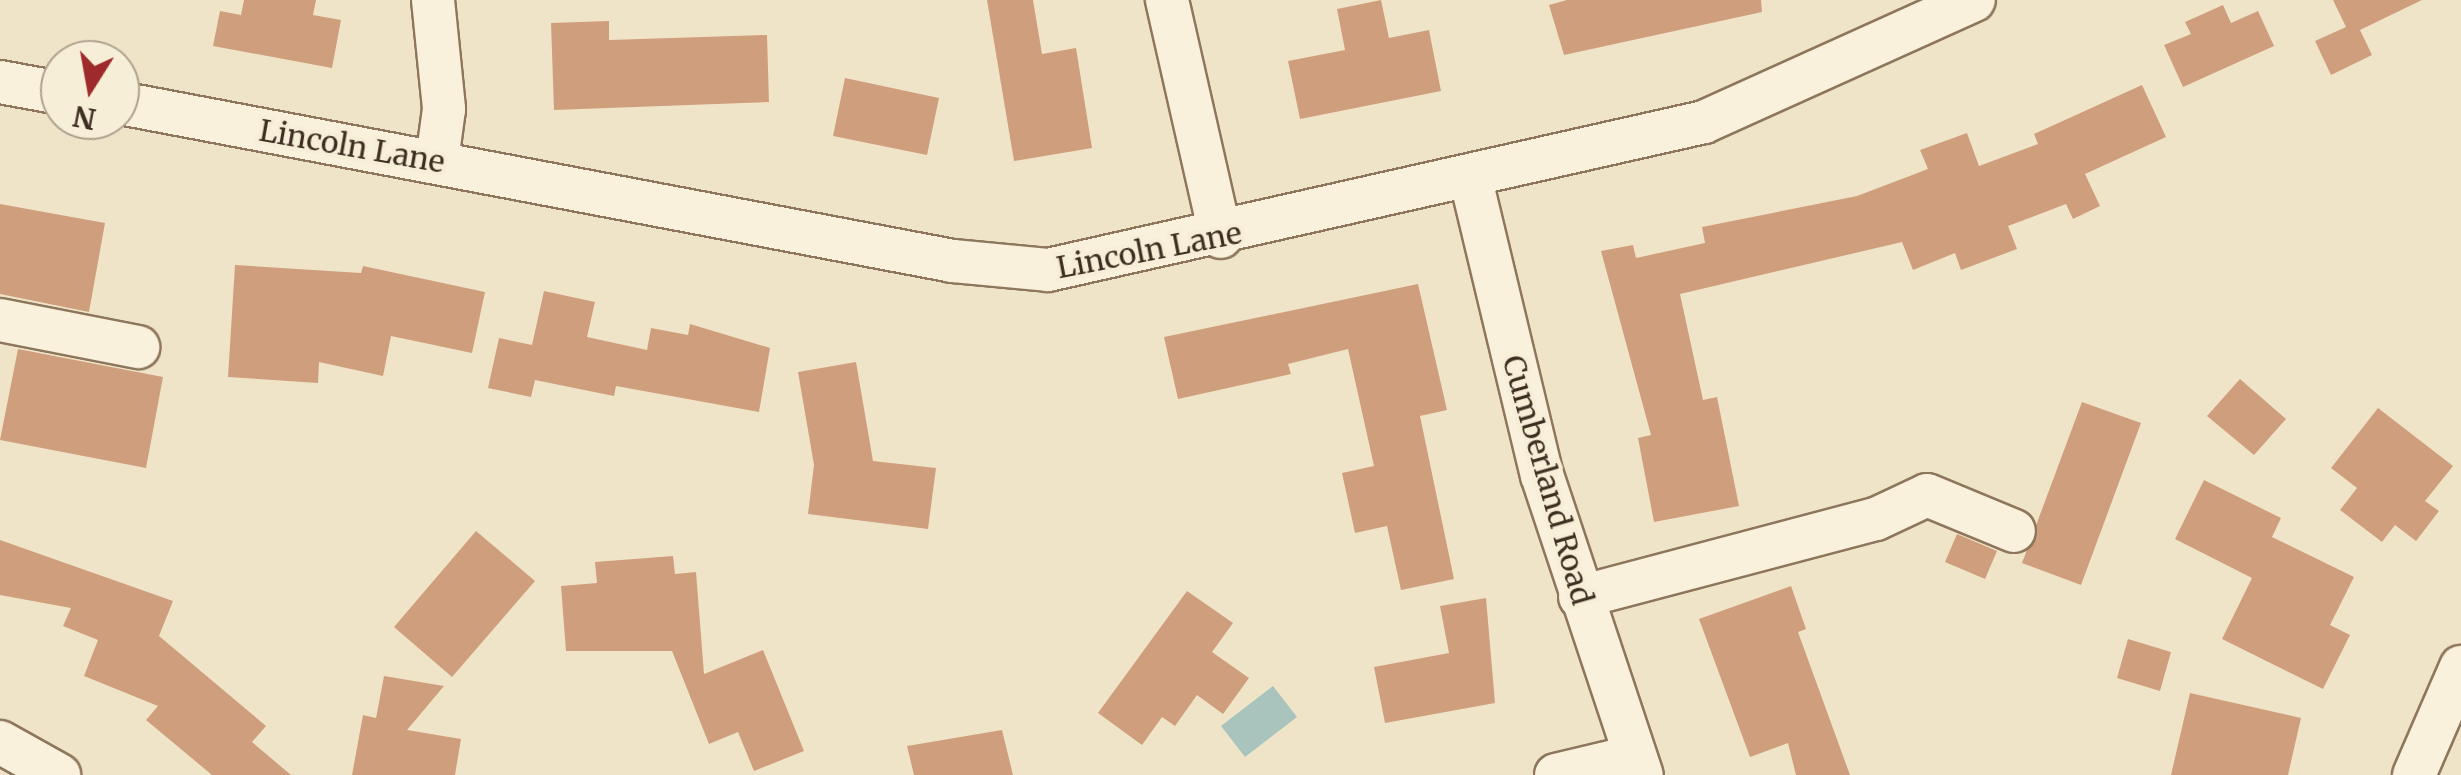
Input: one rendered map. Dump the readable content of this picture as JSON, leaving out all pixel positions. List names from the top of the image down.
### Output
{
  "streets": {
    "street": ["Lincoln Lane", "Cumberland Road"]
  },
  "crossings": [
    ["Lincoln Lane", "Cumberland Road"]
  ],
  "north": "bottom"
}
